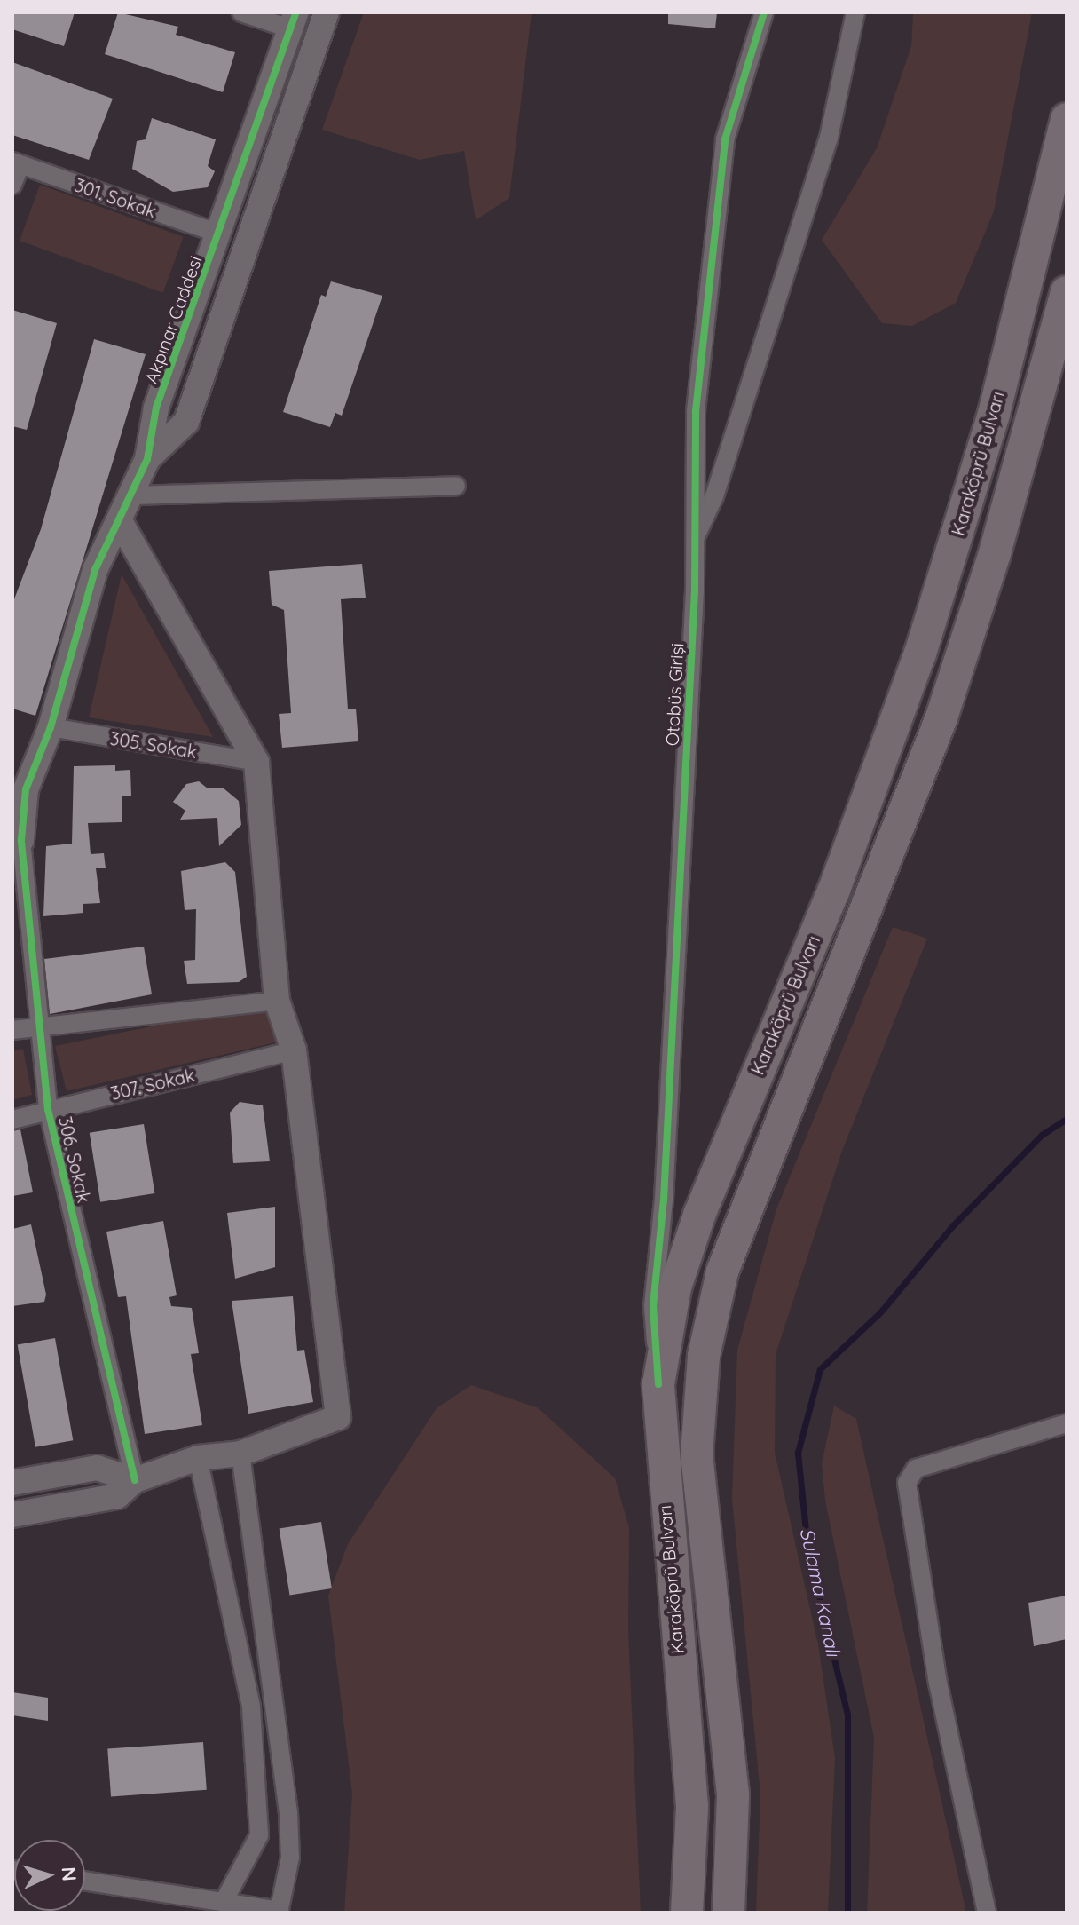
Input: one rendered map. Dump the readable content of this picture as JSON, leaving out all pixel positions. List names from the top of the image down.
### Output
{
  "streets": {
    "highway": ["Karaköprü Bulvarı"],
    "street": [
      "301. Sokak",
      "Akpınar Caddesi",
      "Otobüs Girişi",
      "305. Sokak",
      "307. Sokak",
      "306. Sokak"
    ]
  },
  "crossings": [
    ["301. Sokak", "Akpınar Caddesi"],
    ["Akpınar Caddesi", "305. Sokak"],
    ["Akpınar Caddesi", "306. Sokak"],
    ["Karaköprü Bulvarı", "Otobüs Girişi"],
    ["307. Sokak", "306. Sokak"]
  ],
  "water": ["Sulama Kanalı"],
  "north": "right"
}
